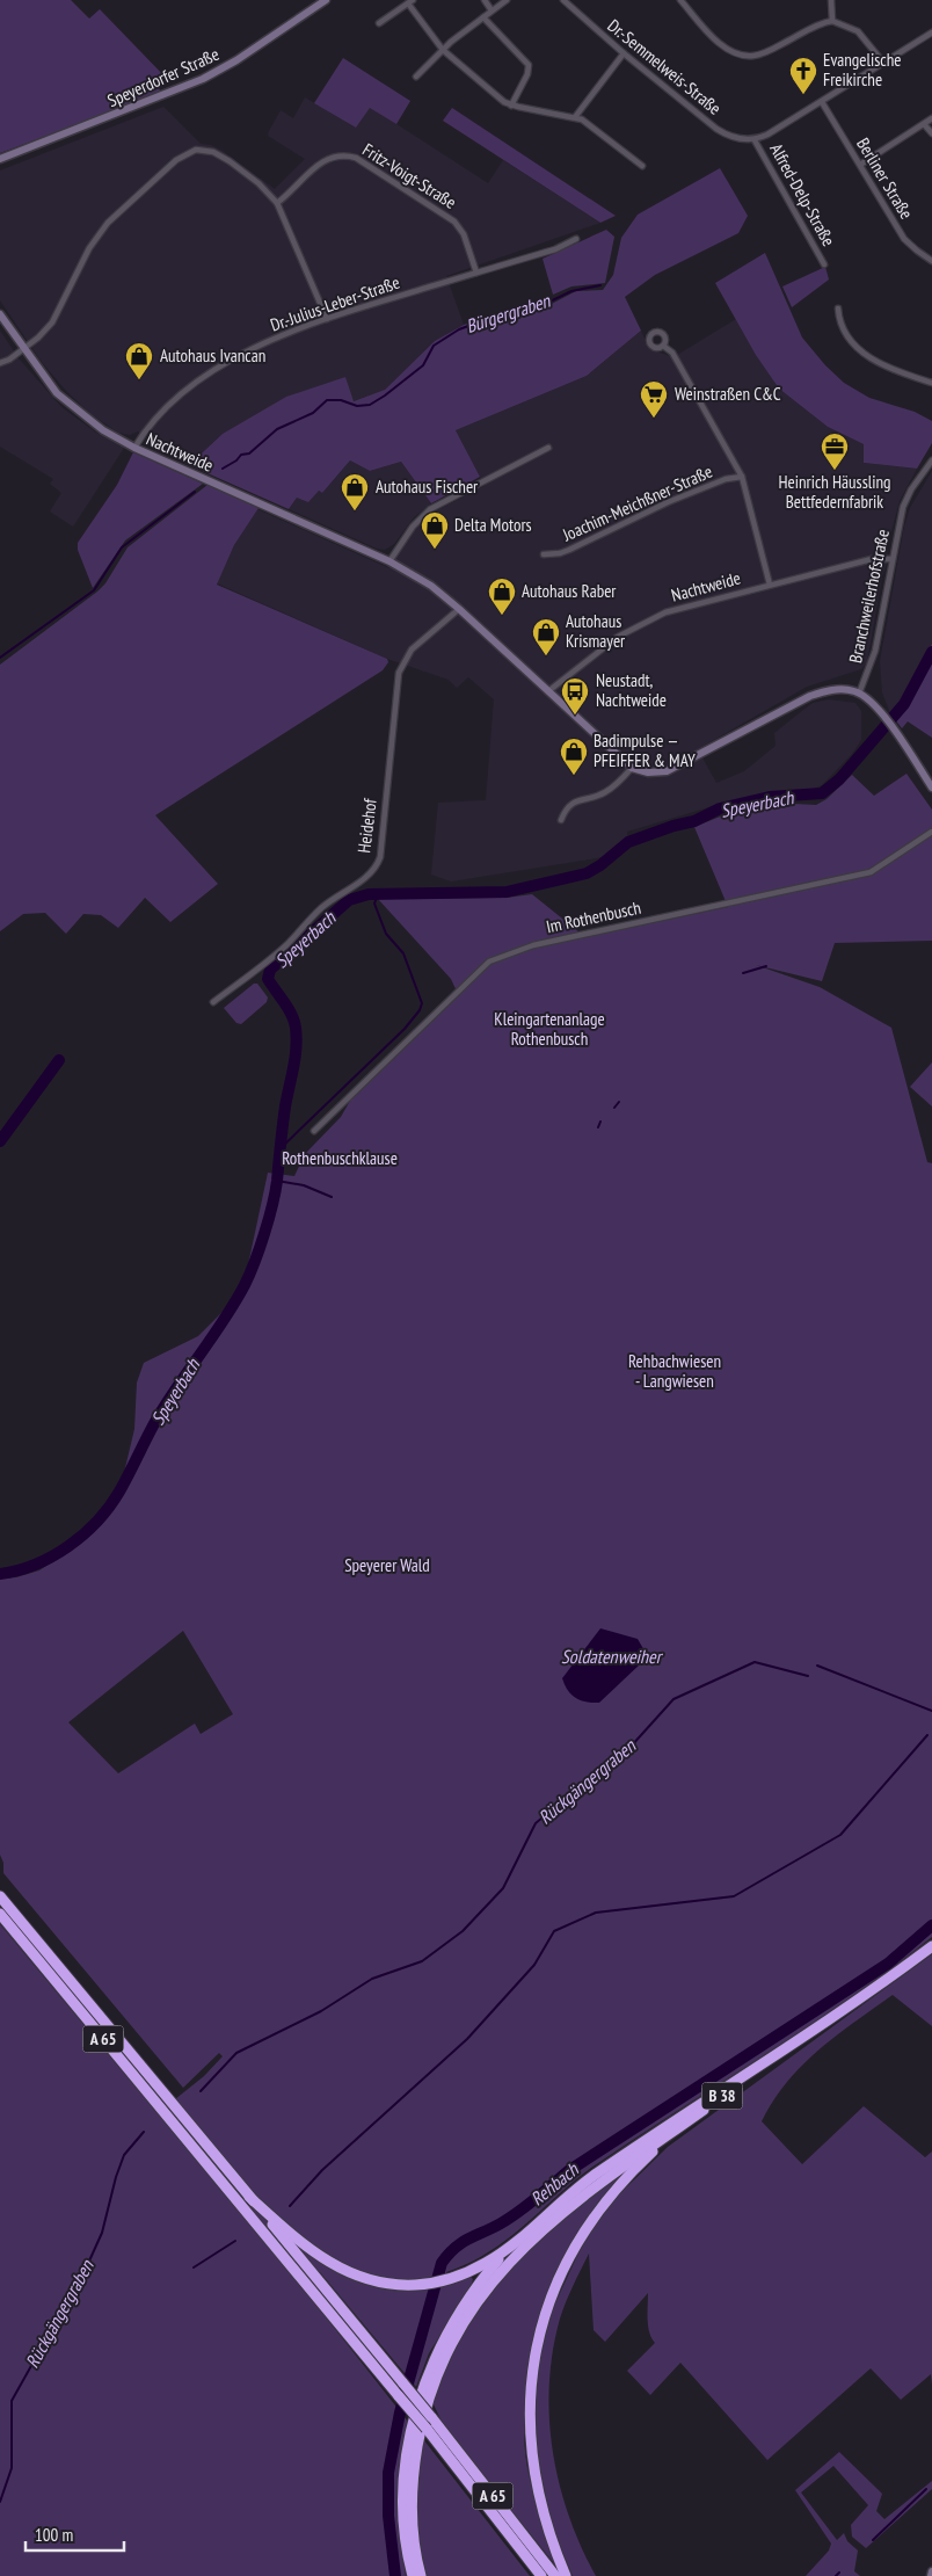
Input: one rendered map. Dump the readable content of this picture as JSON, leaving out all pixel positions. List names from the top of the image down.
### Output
{
  "streets": {
    "highway": ["A 65", "B 38"],
    "street": [
      "Dr.-Semmelweis-Straße",
      "Speyerdorfer Straße",
      "Fritz-Voigt-Straße",
      "Berliner Straße",
      "Alfred-Delp-Straße",
      "Dr.-Julius-Leber-Straße",
      "Nachtweide",
      "Joachim-Meichßner-Straße",
      "Branchweilerhofstraße",
      "Heidehof",
      "Im Rothenbusch"
    ]
  },
  "crossings": [
    ["Dr.-Semmelweis-Straße", "Alfred-Delp-Straße"],
    ["Fritz-Voigt-Straße", "Dr.-Julius-Leber-Straße"],
    ["Dr.-Julius-Leber-Straße", "Nachtweide"],
    ["Nachtweide", "Branchweilerhofstraße"],
    ["Nachtweide", "Heidehof"]
  ],
  "water": [
    "Bürgergraben",
    "Speyerbach",
    "Soldatenweiher",
    "Rückgängergraben",
    "Rehbach"
  ],
  "parks": [
    "Kleingartenanlage Rothenbusch",
    "Rothenbuschklause",
    "Rehbachwiesen - Langwiesen",
    "Speyerer Wald"
  ],
  "places": {
    "church": ["Evangelische Freikirche"],
    "shop": [
      "Autohaus Ivancan",
      "Autohaus Fischer",
      "Delta Motors",
      "Autohaus Raber",
      "Autohaus Krismayer",
      "Badimpulse — PFEIFFER & MAY"
    ],
    "supermarket": ["Weinstraßen C&C"],
    "office": ["Heinrich Häussling Bettfedernfabrik"],
    "bus stop": ["Neustadt, Nachtweide"]
  },
  "scale_bar": "100 m"
}
